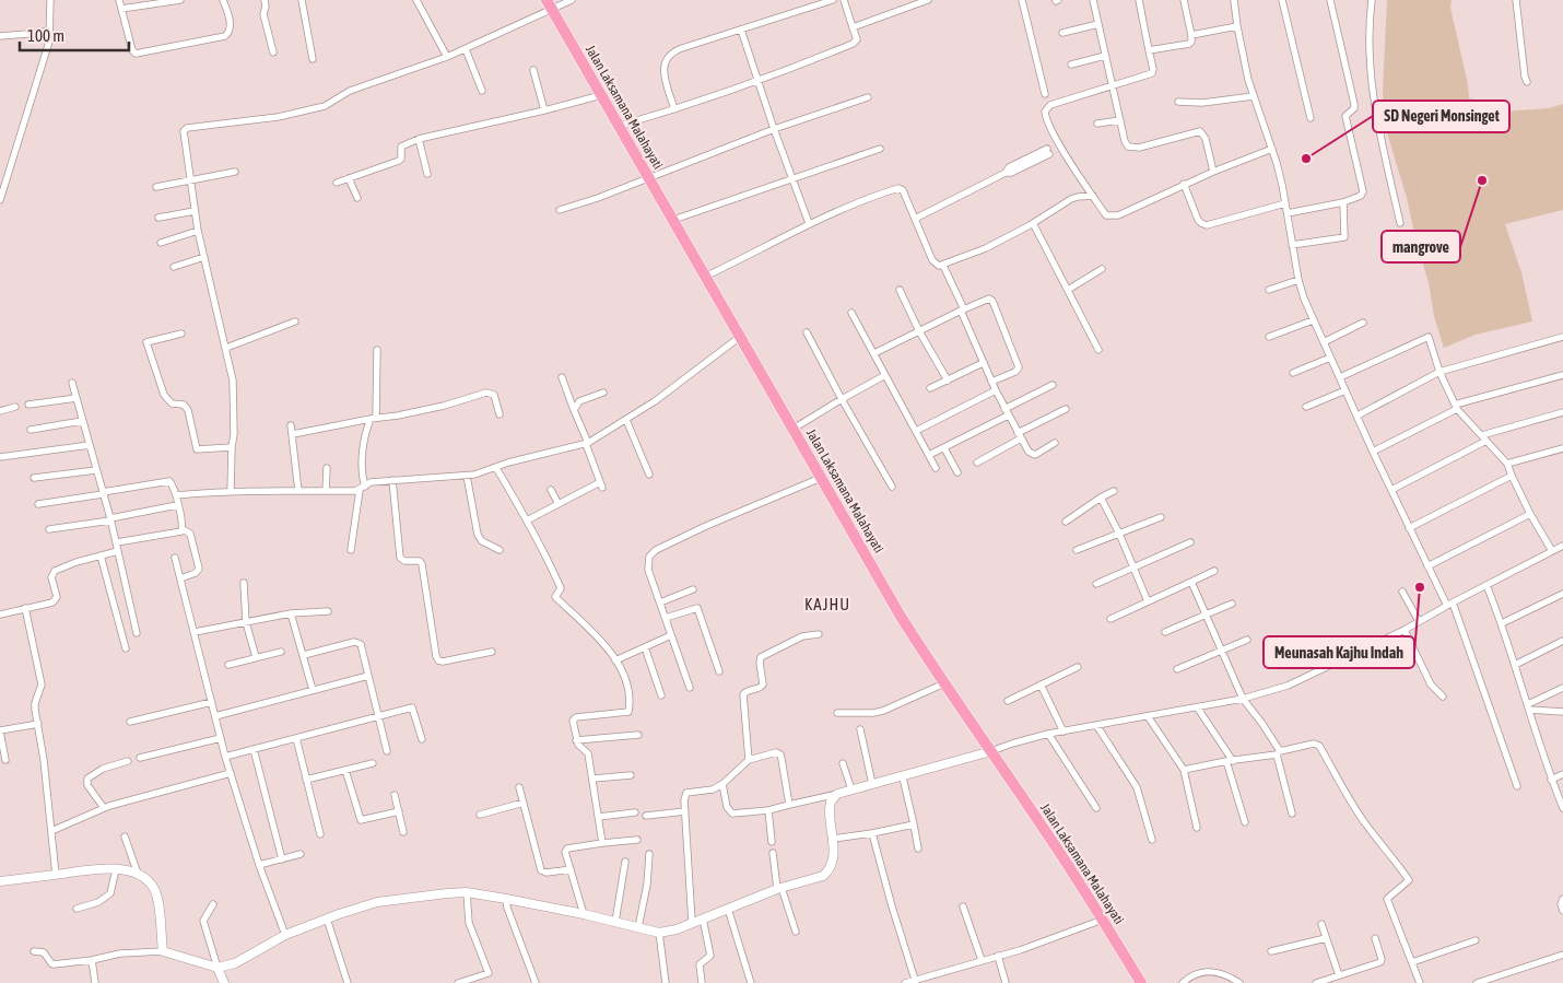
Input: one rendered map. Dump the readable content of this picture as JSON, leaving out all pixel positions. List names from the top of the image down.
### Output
{
  "streets": {
    "highway": ["Jalan Laksamana Malahayati"]
  },
  "districts": ["KAJHU"],
  "places": ["SD Negeri Monsinget", "mangrove", "Meunasah Kajhu Indah"],
  "scale_bar": "100 m"
}
